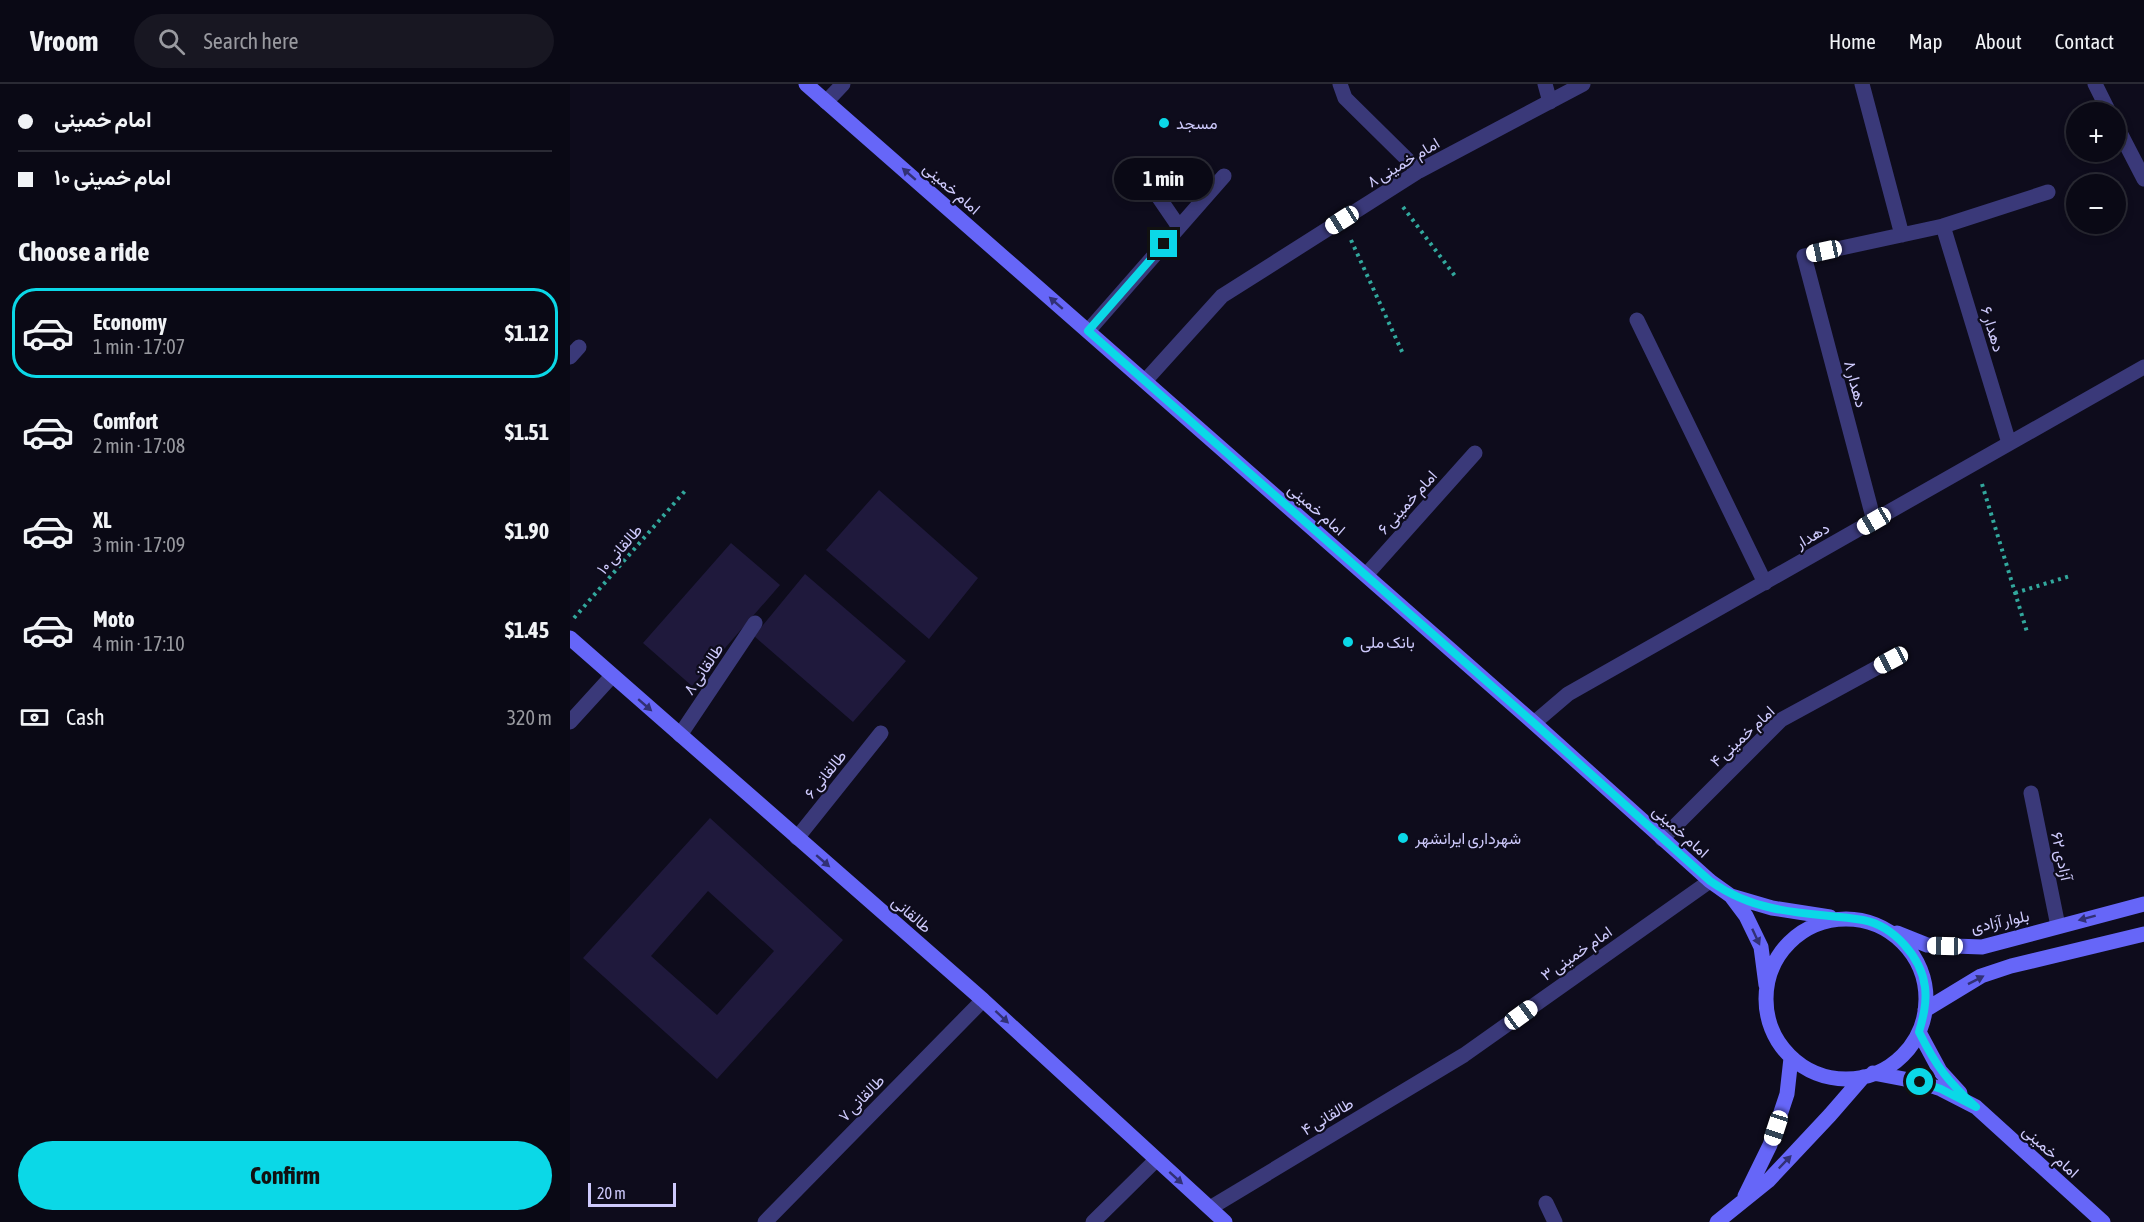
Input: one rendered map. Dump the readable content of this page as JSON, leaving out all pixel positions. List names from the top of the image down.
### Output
{
  "streets": {
    "main road": ["امام خمینی", "طالقانی", "بلوار آزادی"],
    "street": [
      "امام خمینی ۸",
      "دهدار ۶",
      "دهدار ۸",
      "امام خمینی ۶",
      "دهدار",
      "طالقانی ۸",
      "امام خمینی ۴",
      "طالقانی ۶",
      "آزادی ۶۲",
      "امام خمینی ۳",
      "طالقانی ۷",
      "طالقانی ۴"
    ],
    "path": ["طالقانی ۱۰"]
  },
  "crossings": [
    ["امام خمینی ۸", "امام خمینی"],
    ["امام خمینی", "امام خمینی ۶"],
    ["امام خمینی", "دهدار"],
    ["امام خمینی", "امام خمینی ۴"],
    ["امام خمینی", "بلوار آزادی"],
    ["امام خمینی", "امام خمینی ۳"],
    ["دهدار ۶", "دهدار"],
    ["دهدار ۸", "دهدار"],
    ["طالقانی ۸", "طالقانی"],
    ["طالقانی ۶", "طالقانی"],
    ["آزادی ۶۲", "بلوار آزادی"],
    ["طالقانی", "طالقانی ۷"],
    ["طالقانی", "طالقانی ۴"],
    ["امام خمینی ۳", "طالقانی ۴"]
  ],
  "one_way": ["طالقانی"],
  "places": ["مسجد", "بانک ملی", "شهرداری ایرانشهر"],
  "scale_bar": "20 m",
  "page": {
    "header": "Vroom",
    "search": "Search here",
    "nav": [
      "Home",
      "Map",
      "About",
      "Contact"
    ],
    "banner": ["امام خمینی", "امام خمینی ۱۰"],
    "map_buttons": ["+", "−"],
    "bubble": "1 min",
    "heading": "Choose a ride",
    "list": [
      {
        "name": "Economy",
        "note": "1 min · 17:07",
        "value": "$1.12"
      },
      {
        "name": "Comfort",
        "note": "2 min · 17:08",
        "value": "$1.51"
      },
      {
        "name": "XL",
        "note": "3 min · 17:09",
        "value": "$1.90"
      },
      {
        "name": "Moto",
        "note": "4 min · 17:10",
        "value": "$1.45"
      }
    ],
    "pay": ["Cash", "320 m"],
    "buttons": "Confirm",
    "scale": "20 m"
  }
}
